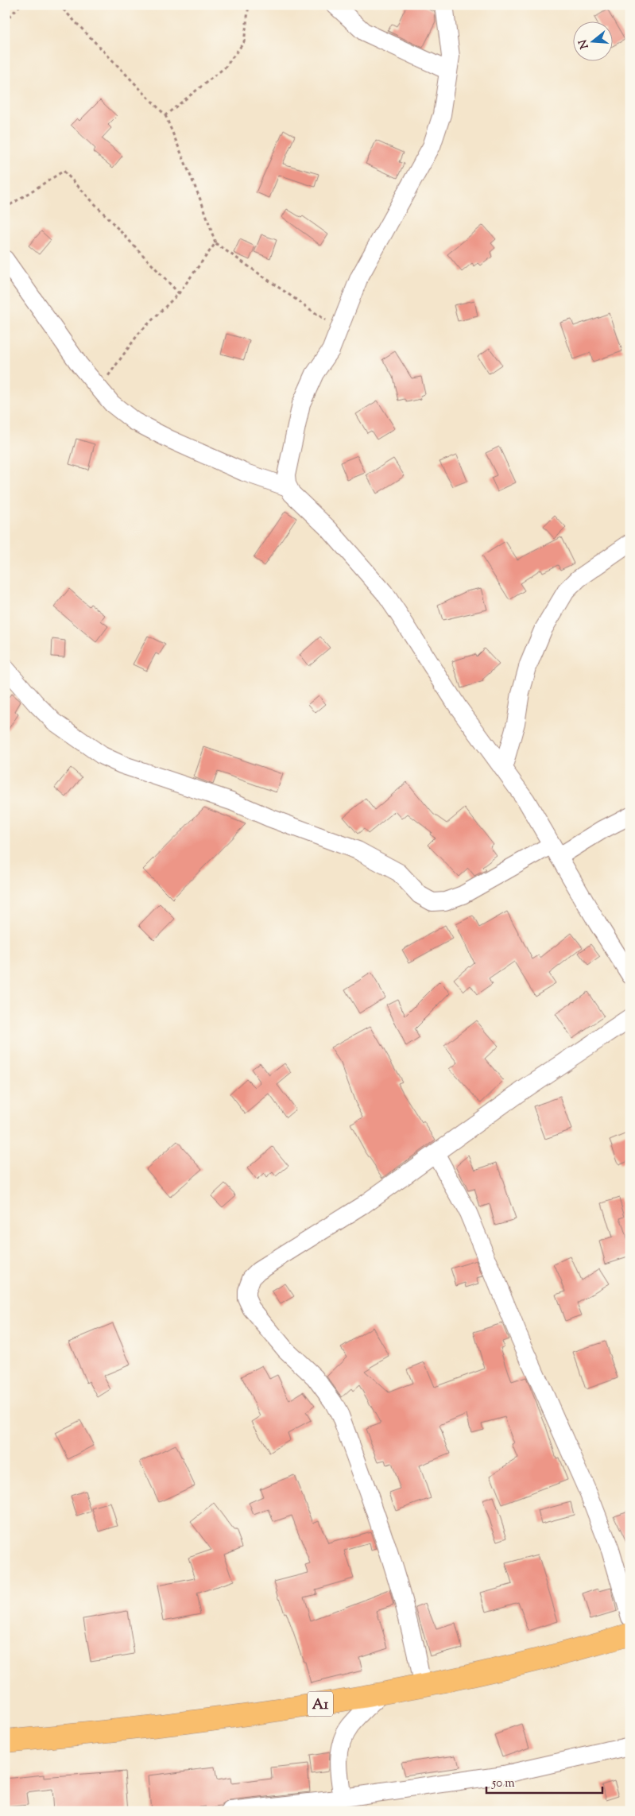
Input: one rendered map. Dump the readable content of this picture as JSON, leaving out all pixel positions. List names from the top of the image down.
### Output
{
  "streets": {
    "highway": ["A1"]
  },
  "scale_bar": "50 m",
  "north": "left"
}
